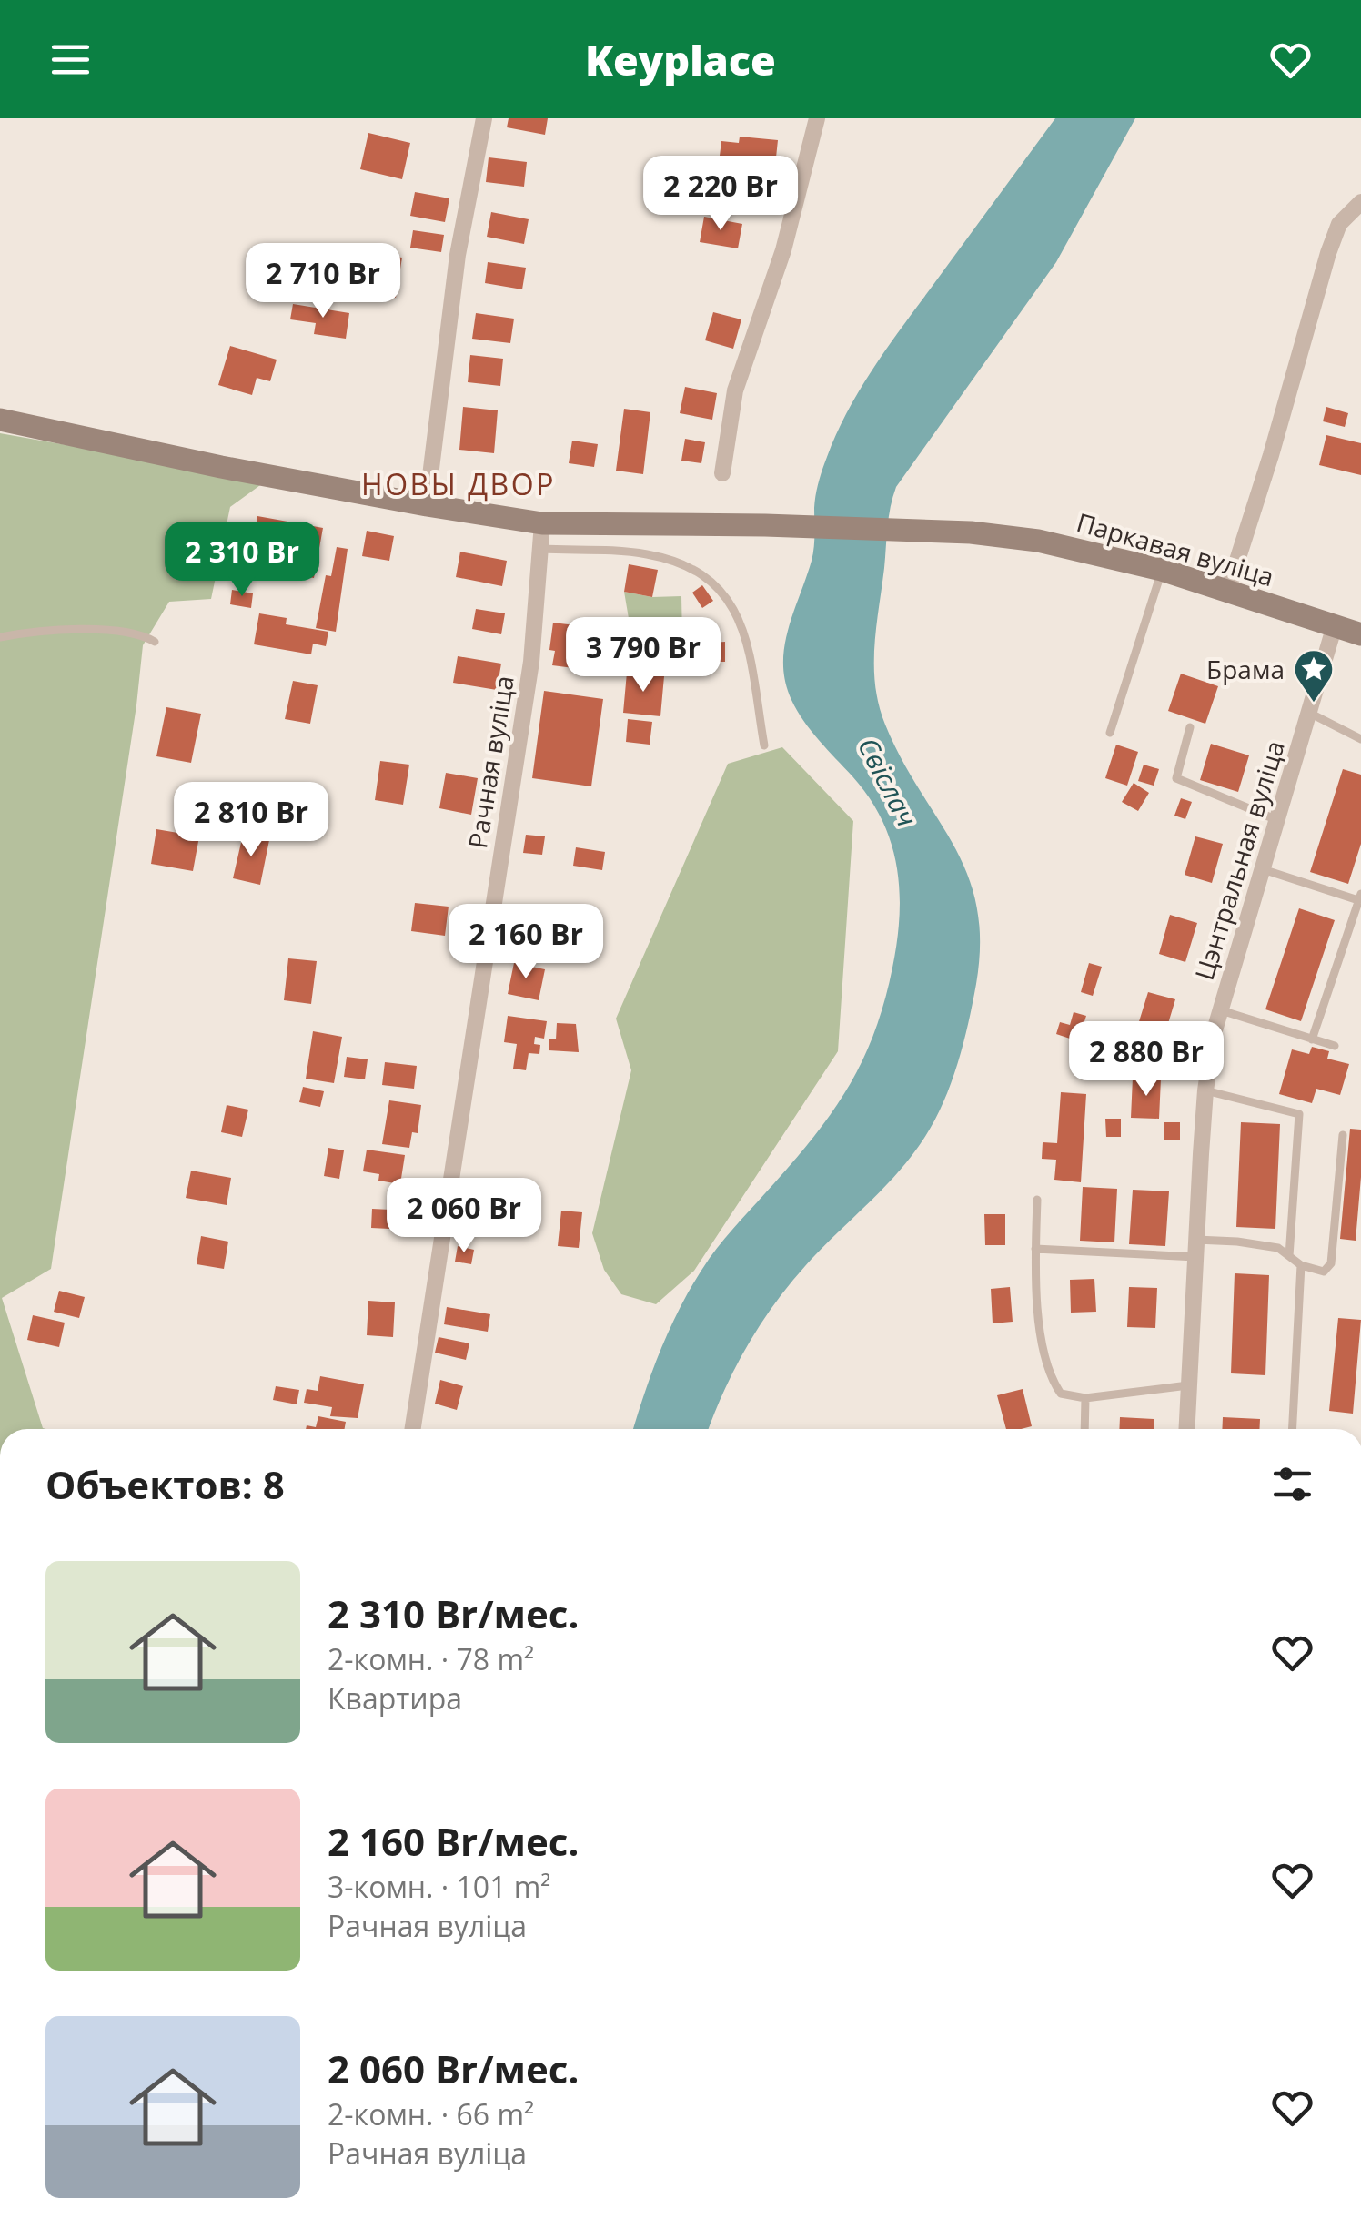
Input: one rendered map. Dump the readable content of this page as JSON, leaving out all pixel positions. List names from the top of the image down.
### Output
{
  "streets": {
    "main road": ["Паркавая вуліца"],
    "street": ["Рачная вуліца", "Цэнтральная вуліца"]
  },
  "crossings": [
    ["Паркавая вуліца", "Рачная вуліца"],
    ["Паркавая вуліца", "Цэнтральная вуліца"]
  ],
  "districts": ["НОВЫ ДВОР"],
  "water": ["Свіслач"],
  "places": {
    "place": ["Брама"]
  },
  "page": {
    "header": "Keyplace",
    "price": [
      "2 220 Br",
      "2 710 Br",
      "2 310 Br",
      "3 790 Br",
      "2 810 Br",
      "2 160 Br",
      "2 880 Br",
      "2 060 Br"
    ],
    "heading": "Объектов: 8",
    "list": [
      {
        "name": "2 310 Br/мес.",
        "note": "2-комн. · 78 m² · Квартира"
      },
      {
        "name": "2 160 Br/мес.",
        "note": "3-комн. · 101 m² · Рачная вуліца"
      },
      {
        "name": "2 060 Br/мес.",
        "note": "2-комн. · 66 m² · Рачная вуліца"
      }
    ]
  }
}
